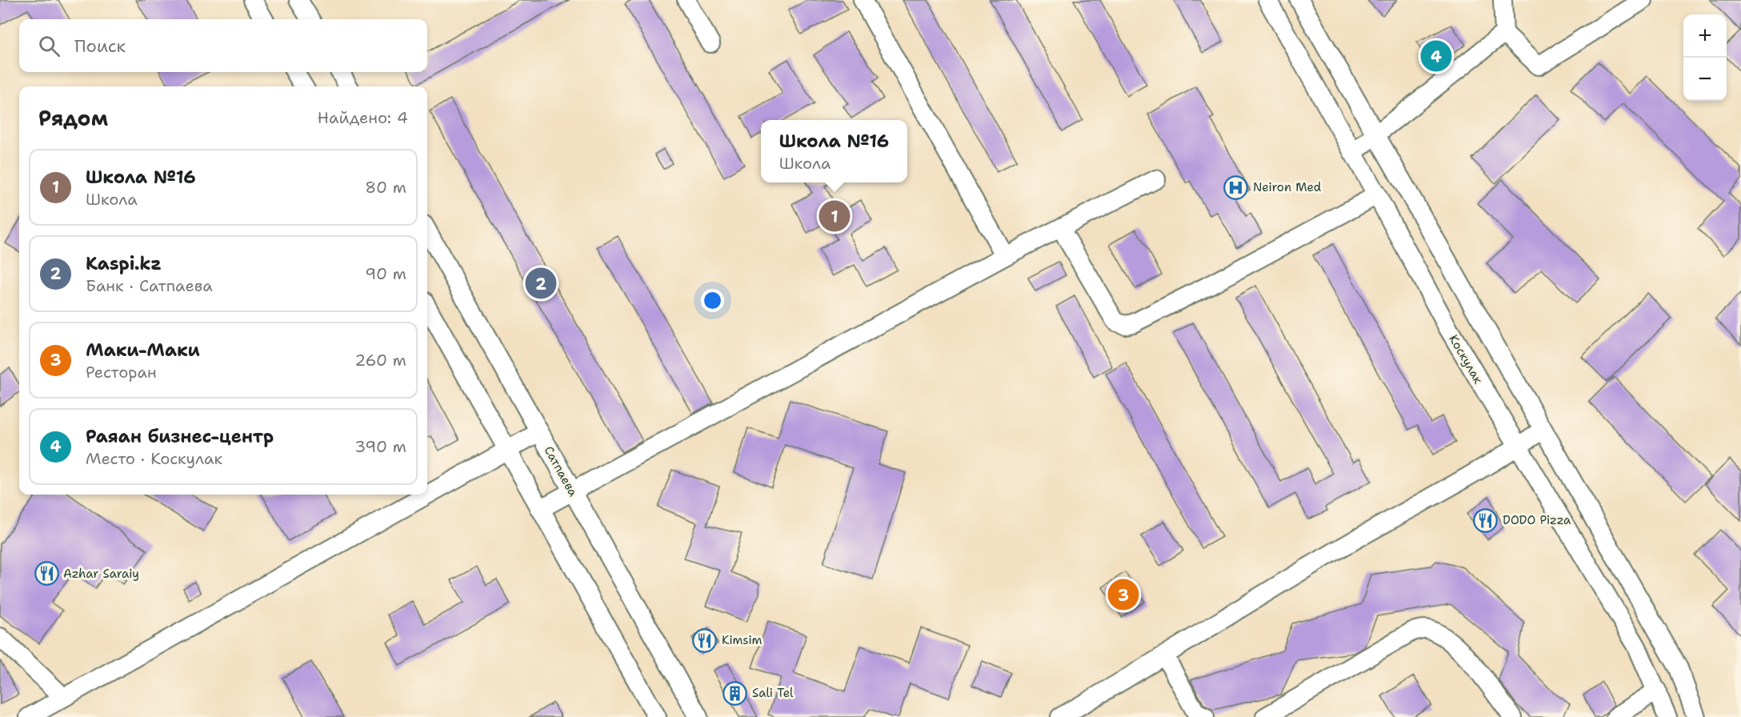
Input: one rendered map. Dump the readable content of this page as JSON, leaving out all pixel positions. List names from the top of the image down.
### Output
{
  "streets": {
    "street": ["Коскулак", "Сатпаева"]
  },
  "places": {
    "hospital": ["Neiron Med"],
    "restaurant": ["DODO Pizza", "Azhar Saraiy", "Kimsim"],
    "building": ["Sali Tel"]
  },
  "page": {
    "map_buttons": ["+", "−"],
    "search": "Поиск",
    "pins": [
      "4",
      "1",
      "2",
      "3"
    ],
    "heading": ["Рядом", "Найдено: 4"],
    "popup": ["Школа №16", "Школа"],
    "list": [
      {
        "mark": "1",
        "name": "Школа №16",
        "note": "Школа",
        "value": "80 m"
      },
      {
        "mark": "2",
        "name": "Kaspi.kz",
        "note": "Банк · Сатпаева",
        "value": "90 m"
      },
      {
        "mark": "3",
        "name": "Маки-Маки",
        "note": "Ресторан",
        "value": "260 m"
      },
      {
        "mark": "4",
        "name": "Раяан бизнес-центр",
        "note": "Место · Коскулак",
        "value": "390 m"
      }
    ]
  }
}
